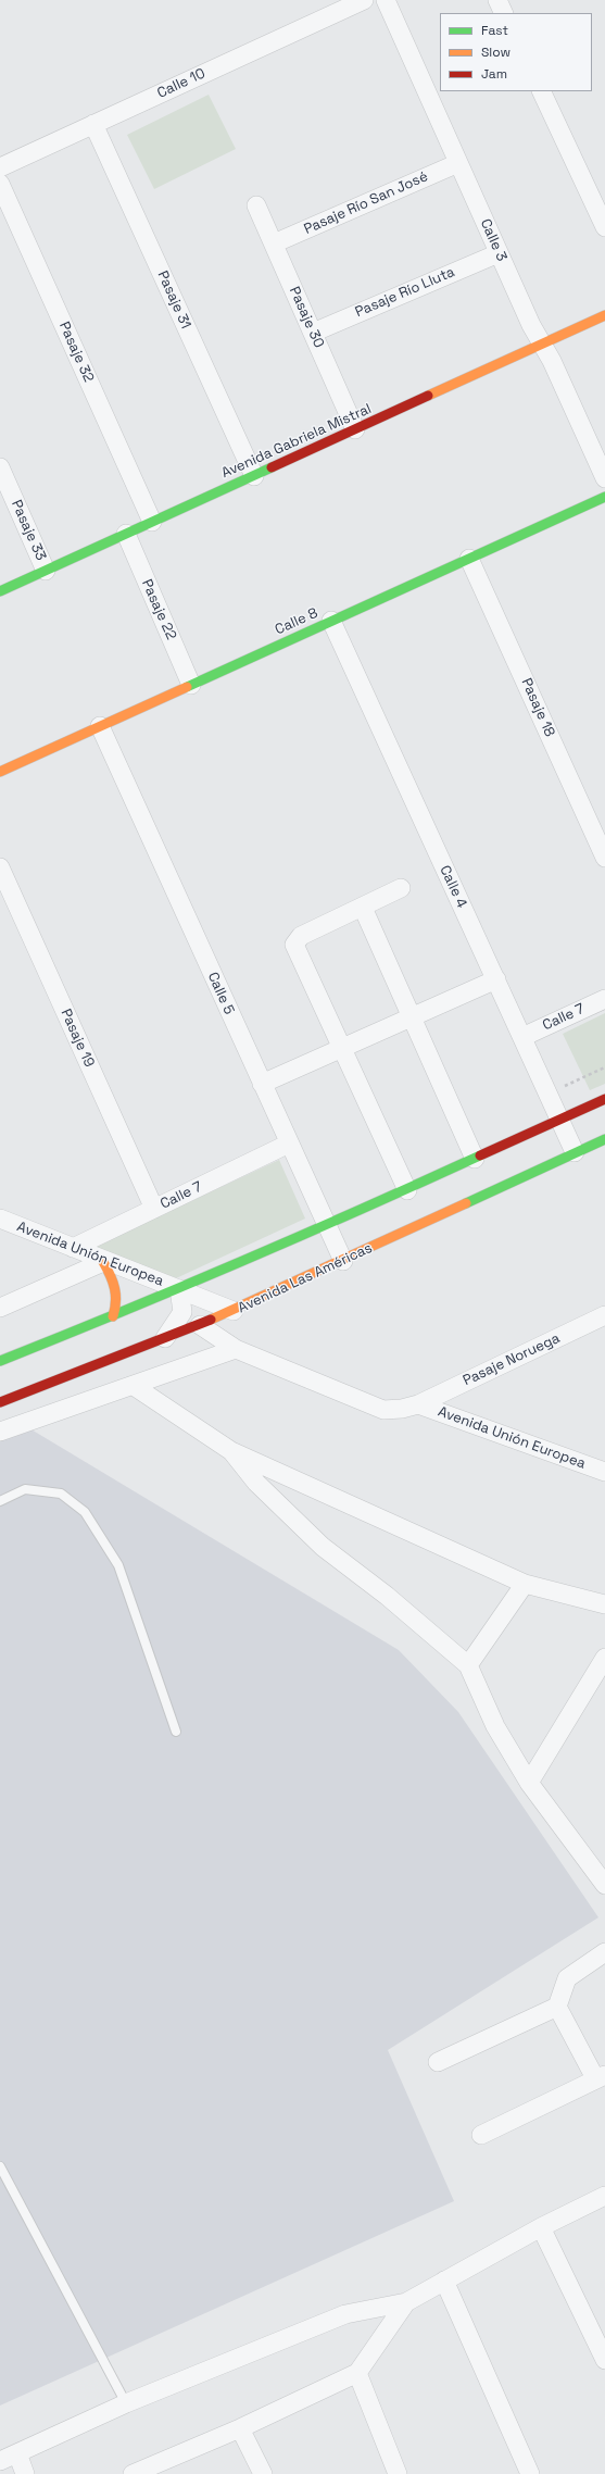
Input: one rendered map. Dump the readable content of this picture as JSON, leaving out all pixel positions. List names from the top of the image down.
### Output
{
  "streets": {
    "main road": ["Avenida Gabriela Mistral", "Calle 8", "Avenida Las Américas"],
    "street": [
      "Calle 10",
      "Pasaje Río San José",
      "Calle 3",
      "Pasaje Río Lluta",
      "Pasaje 31",
      "Pasaje 30",
      "Pasaje 32",
      "Pasaje 33",
      "Pasaje 22",
      "Pasaje 18",
      "Calle 4",
      "Calle 5",
      "Calle 7",
      "Pasaje 19",
      "Avenida Unión Europea",
      "Pasaje Noruega"
    ]
  },
  "crossings": [
    ["Calle 10", "Pasaje 31"],
    ["Pasaje Río San José", "Calle 3"],
    ["Pasaje Río San José", "Pasaje 30"],
    ["Calle 3", "Pasaje Río Lluta"],
    ["Calle 3", "Avenida Gabriela Mistral"],
    ["Pasaje Río Lluta", "Pasaje 30"],
    ["Pasaje 31", "Avenida Gabriela Mistral"],
    ["Pasaje 30", "Avenida Gabriela Mistral"],
    ["Pasaje 32", "Avenida Gabriela Mistral"],
    ["Avenida Gabriela Mistral", "Pasaje 33"],
    ["Avenida Gabriela Mistral", "Pasaje 22"],
    ["Pasaje 22", "Calle 8"],
    ["Calle 8", "Pasaje 18"],
    ["Calle 8", "Calle 4"],
    ["Calle 8", "Calle 5"],
    ["Calle 4", "Calle 7"],
    ["Calle 4", "Avenida Las Américas"],
    ["Calle 5", "Calle 7"],
    ["Calle 5", "Avenida Las Américas"],
    ["Calle 7", "Pasaje 19"],
    ["Calle 7", "Avenida Unión Europea"],
    ["Avenida Unión Europea", "Avenida Las Américas"],
    ["Avenida Unión Europea", "Pasaje Noruega"],
    ["Avenida Las Américas", "Pasaje Noruega"]
  ],
  "legend": ["Fast", "Slow", "Jam"]
}
